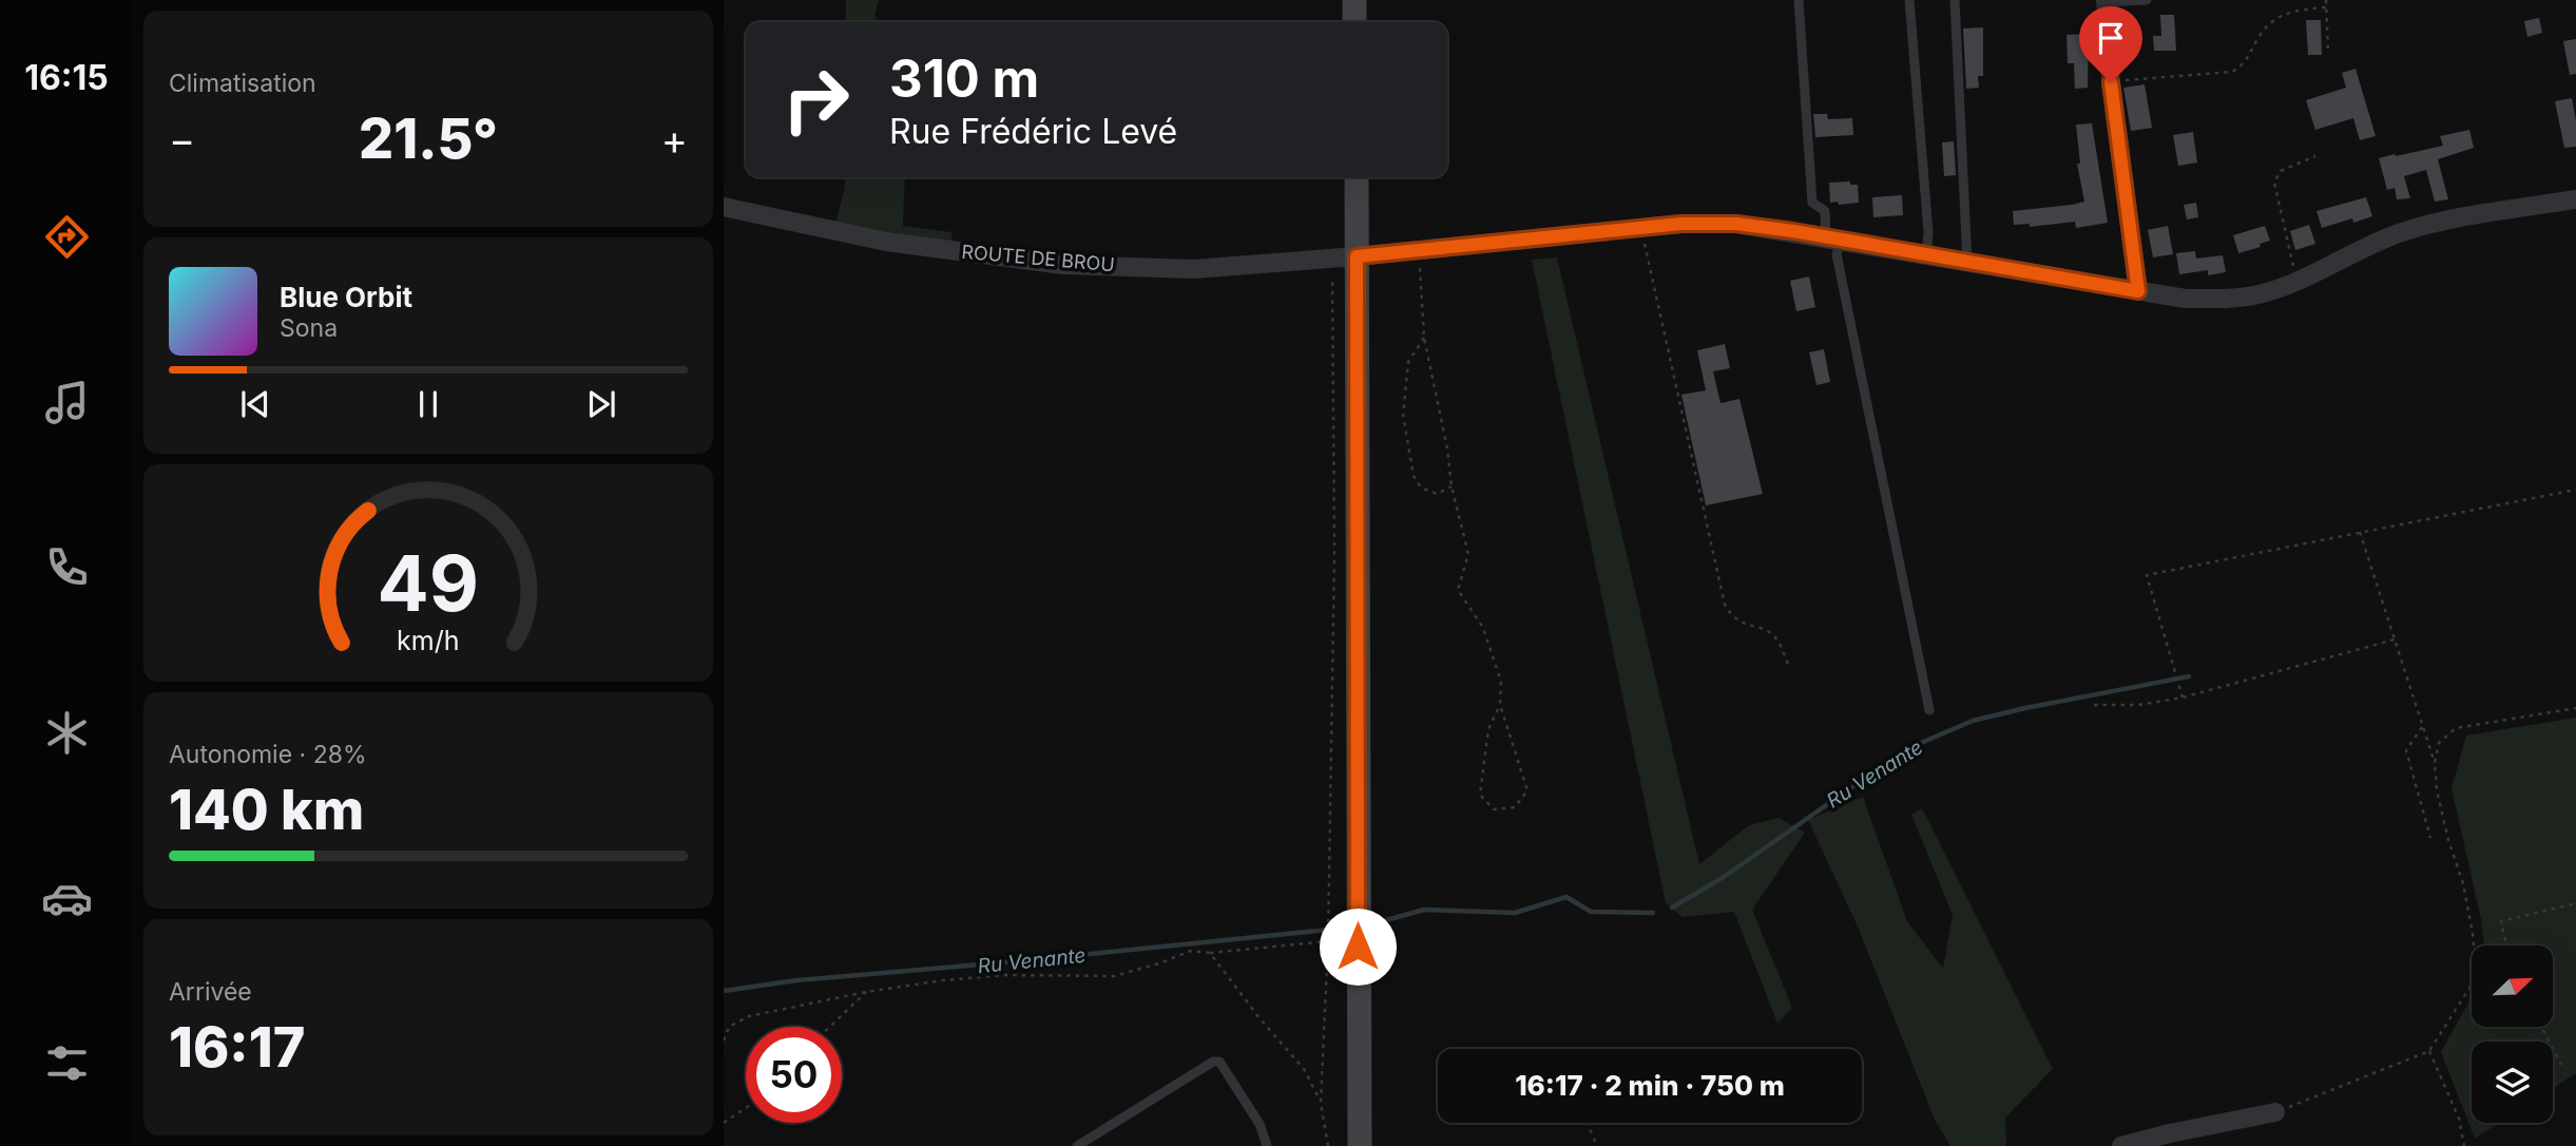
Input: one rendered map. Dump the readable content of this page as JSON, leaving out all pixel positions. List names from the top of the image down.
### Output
{
  "streets": {
    "street": ["ROUTE DE BROU"]
  },
  "water": ["Ru Venante"],
  "north": "top right",
  "page": {
    "tabs": "16:15",
    "tile": [
      "Climatisation",
      ["Autonomie · 28%", "140 km"],
      ["Arrivée", "16:17"]
    ],
    "turn": ["310 m", "Rue Frédéric Levé"],
    "heat": ["−", "21.5°", "+"],
    "song": ["Blue Orbit", "Sona"],
    "limit": "50",
    "trip": "16:17 · 2 min · 750 m",
    "gauge": ["49", "km/h"]
  }
}
